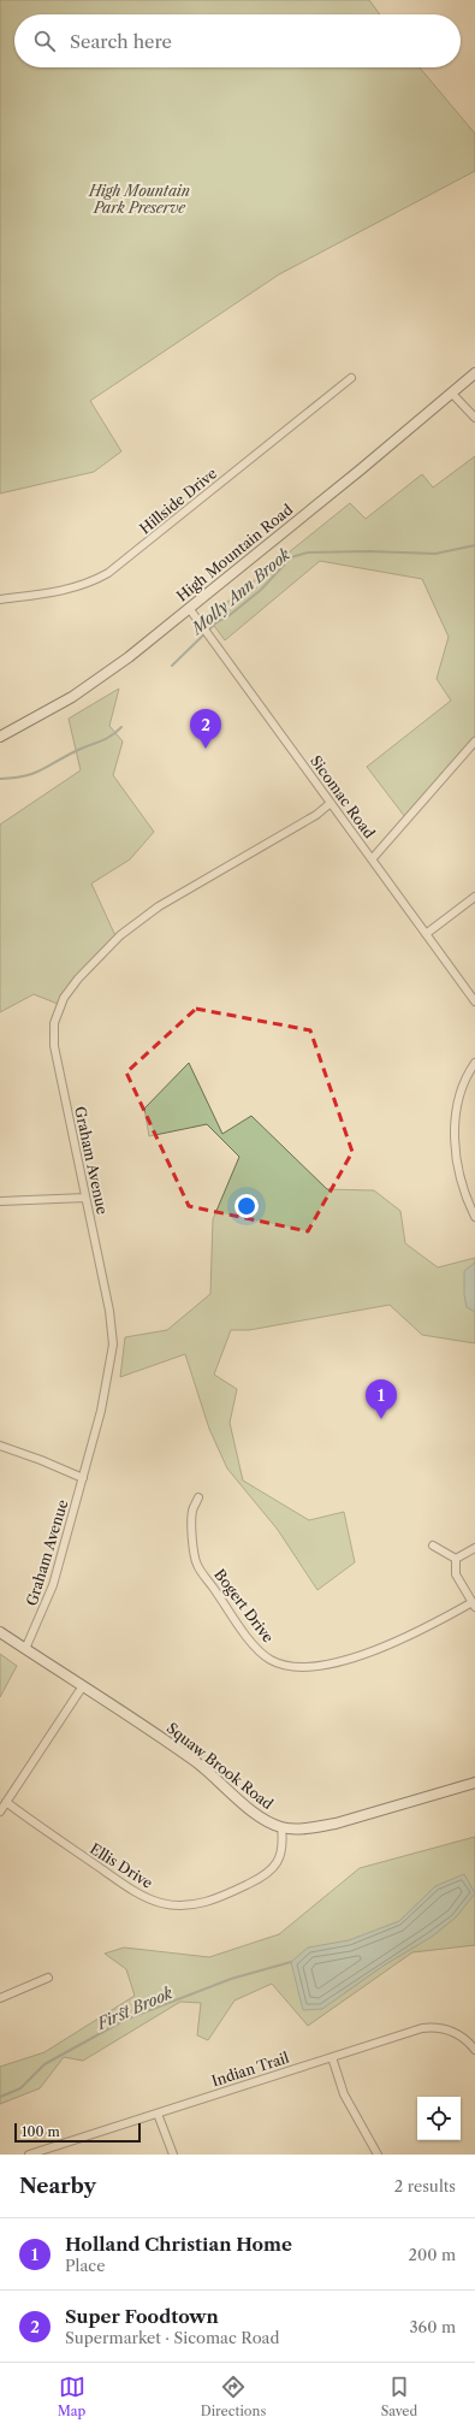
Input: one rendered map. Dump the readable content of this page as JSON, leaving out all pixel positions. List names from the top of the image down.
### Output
{
  "streets": {
    "main road": ["High Mountain Road", "Squaw Brook Road"],
    "street": [
      "Hillside Drive",
      "Sicomac Road",
      "Graham Avenue",
      "Bogert Drive",
      "Ellis Drive",
      "Indian Trail"
    ]
  },
  "crossings": [
    ["High Mountain Road", "Sicomac Road"],
    ["Sicomac Road", "Graham Avenue"],
    ["Graham Avenue", "Squaw Brook Road"],
    ["Squaw Brook Road", "Ellis Drive"]
  ],
  "water": ["Molly Ann Brook", "First Brook"],
  "parks": ["High Mountain Park Preserve"],
  "scale_bar": "100 m",
  "page": {
    "search": "Search here",
    "pins": ["2", "1"],
    "scale": "100 m",
    "heading": ["Nearby", "2 results"],
    "list": [
      {
        "mark": "1",
        "name": "Holland Christian Home",
        "note": "Place",
        "value": "200 m"
      },
      {
        "mark": "2",
        "name": "Super Foodtown",
        "note": "Supermarket · Sicomac Road",
        "value": "360 m"
      }
    ],
    "nav": ["Map", "Directions", "Saved"]
  }
}
